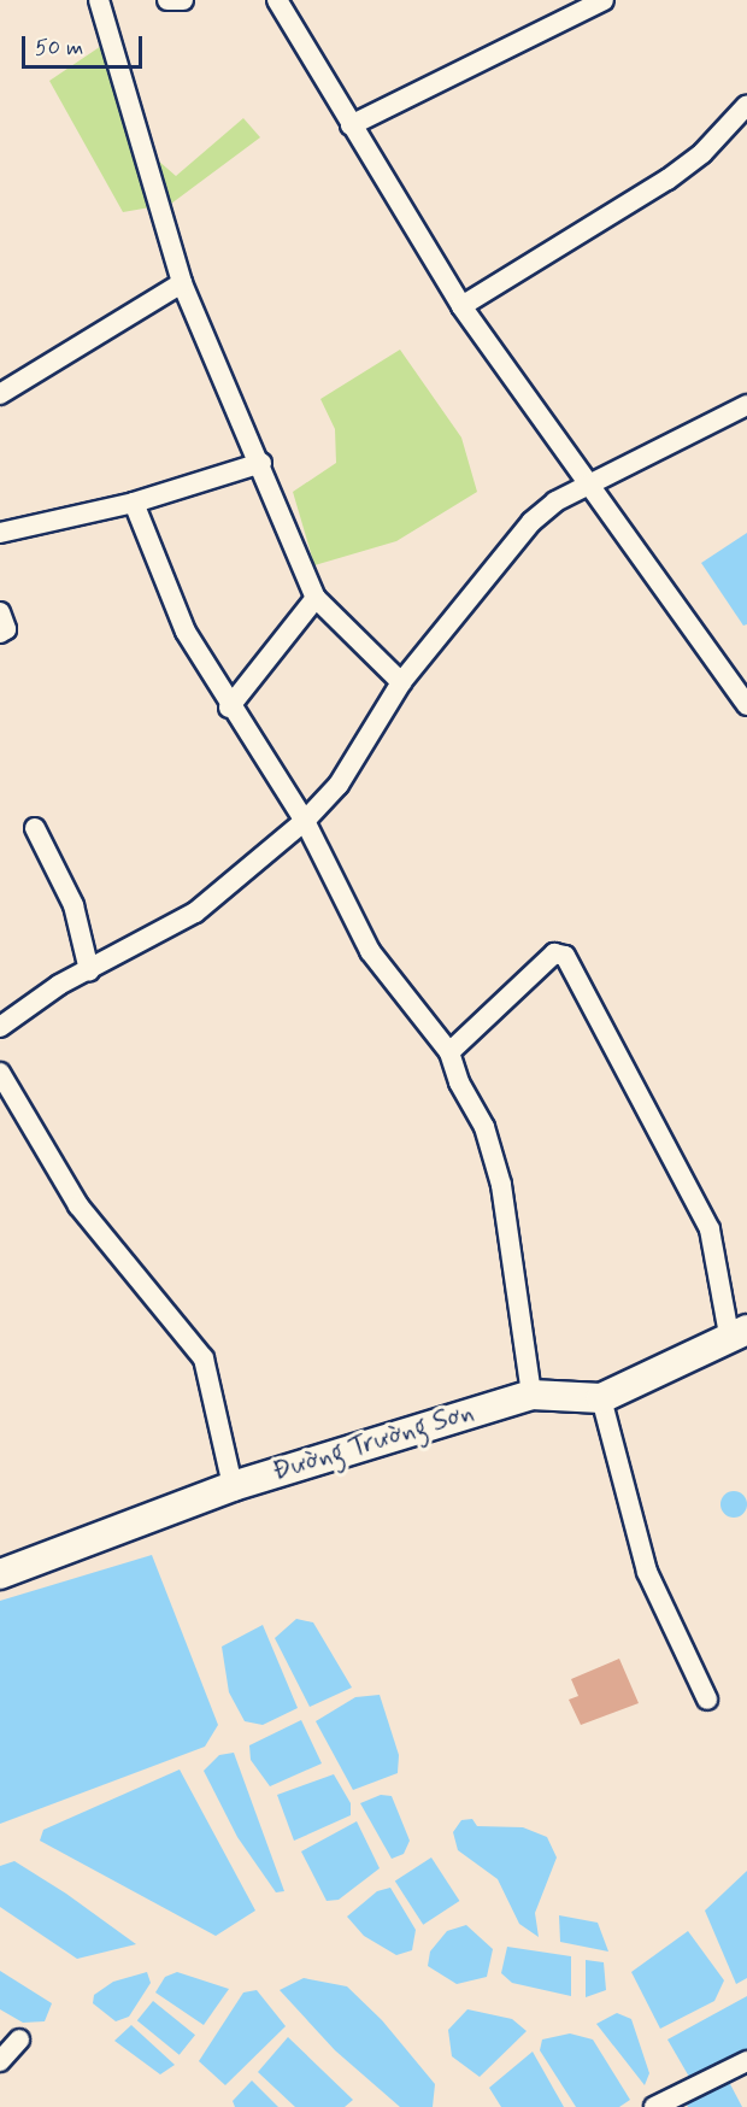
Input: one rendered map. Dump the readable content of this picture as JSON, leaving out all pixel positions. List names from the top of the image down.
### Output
{
  "streets": {
    "highway": ["Đường Trường Sơn"]
  },
  "scale_bar": "50 m"
}
